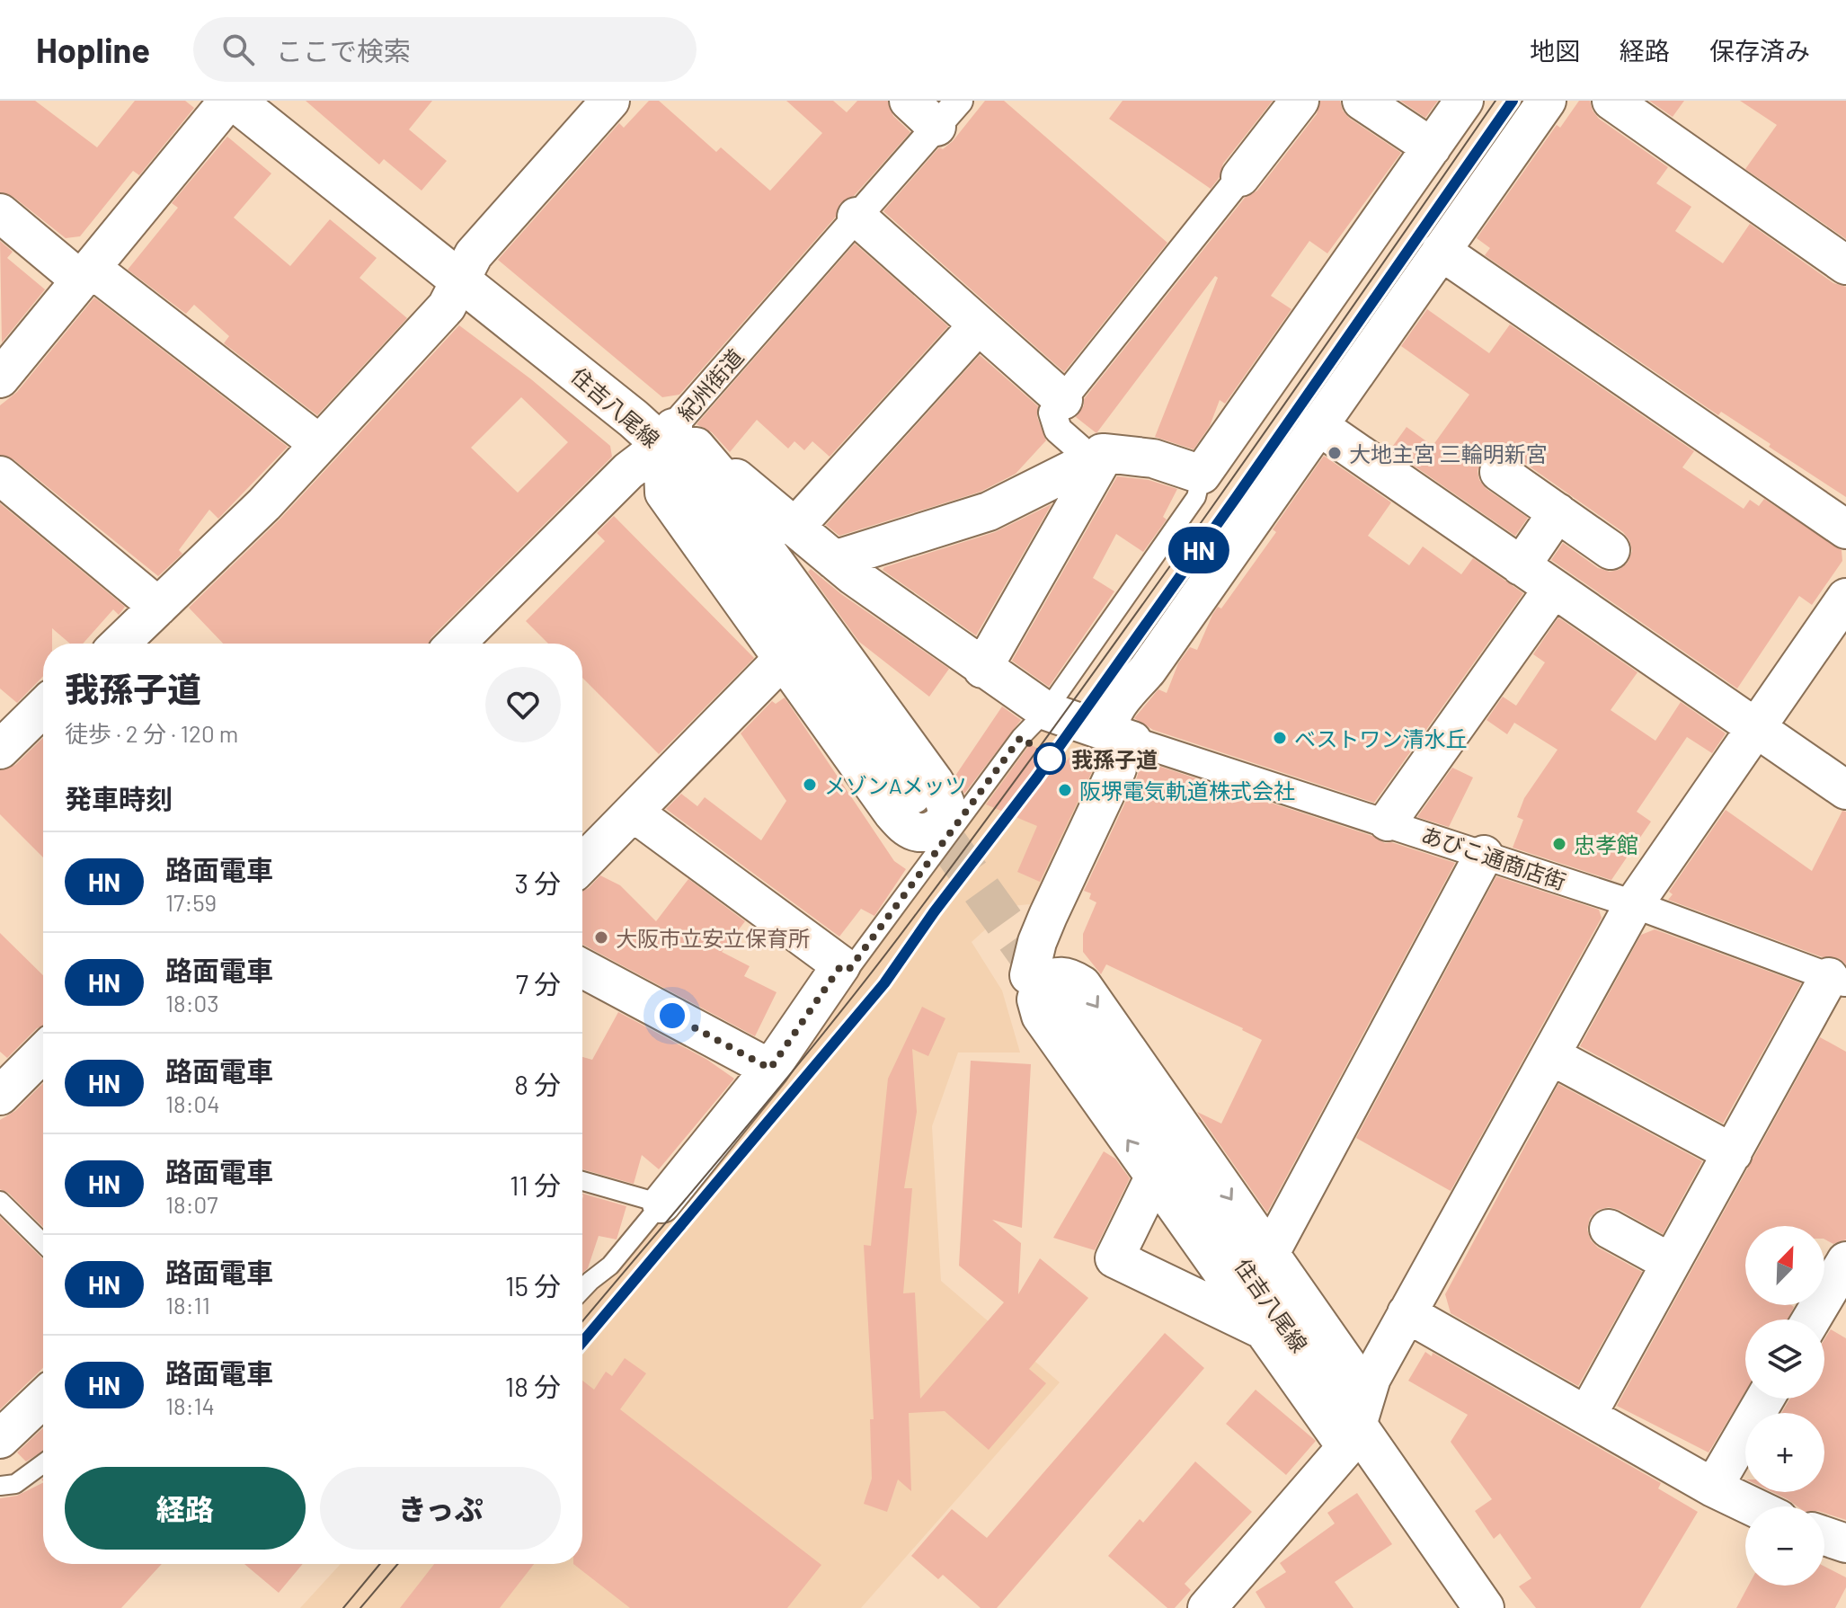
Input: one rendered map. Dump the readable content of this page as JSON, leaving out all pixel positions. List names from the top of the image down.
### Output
{
  "streets": {
    "main road": ["住吉八尾線"],
    "street": ["紀州街道", "あびこ通商店街"]
  },
  "crossings": [
    ["紀州街道", "住吉八尾線"]
  ],
  "places": [
    "大地主宮 三輪明新宮",
    "ベストワン清水丘",
    "我孫子道",
    "メゾンAメッツ",
    "阪堺電気軌道株式会社",
    "忠孝館",
    "大阪市立安立保育所"
  ],
  "lines": ["tram line HN"],
  "north": "top right",
  "page": {
    "header": "Hopline",
    "search": "ここで検索",
    "nav": ["地図", "経路", "保存済み"],
    "on_map": "HN",
    "heading": [
      ["我孫子道", "徒歩 · 2 分 · 120 m"],
      "発車時刻"
    ],
    "list": [
      {
        "mark": "HN",
        "name": "路面電車",
        "note": "17:59",
        "value": "3 分"
      },
      {
        "mark": "HN",
        "name": "路面電車",
        "note": "18:03",
        "value": "7 分"
      },
      {
        "mark": "HN",
        "name": "路面電車",
        "note": "18:04",
        "value": "8 分"
      },
      {
        "mark": "HN",
        "name": "路面電車",
        "note": "18:07",
        "value": "11 分"
      },
      {
        "mark": "HN",
        "name": "路面電車",
        "note": "18:11",
        "value": "15 分"
      },
      {
        "mark": "HN",
        "name": "路面電車",
        "note": "18:14",
        "value": "18 分"
      }
    ],
    "map_buttons": ["+", "−"],
    "buttons": ["経路", "きっぷ"]
  }
}
